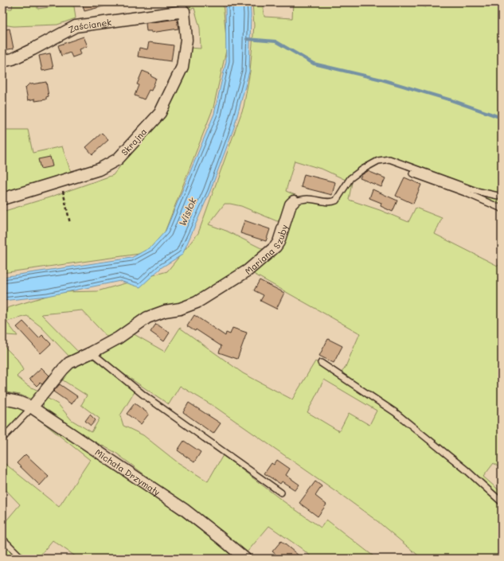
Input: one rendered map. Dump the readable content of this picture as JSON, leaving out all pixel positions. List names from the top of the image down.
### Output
{
  "streets": {
    "street": [
      "Zaścianek",
      "Skrajna",
      "Mariana Szuby",
      "Michała Drzymały"
    ]
  },
  "crossings": [
    ["Zaścianek", "Skrajna"],
    ["Mariana Szuby", "Michała Drzymały"]
  ],
  "water": ["Wisłok"]
}
